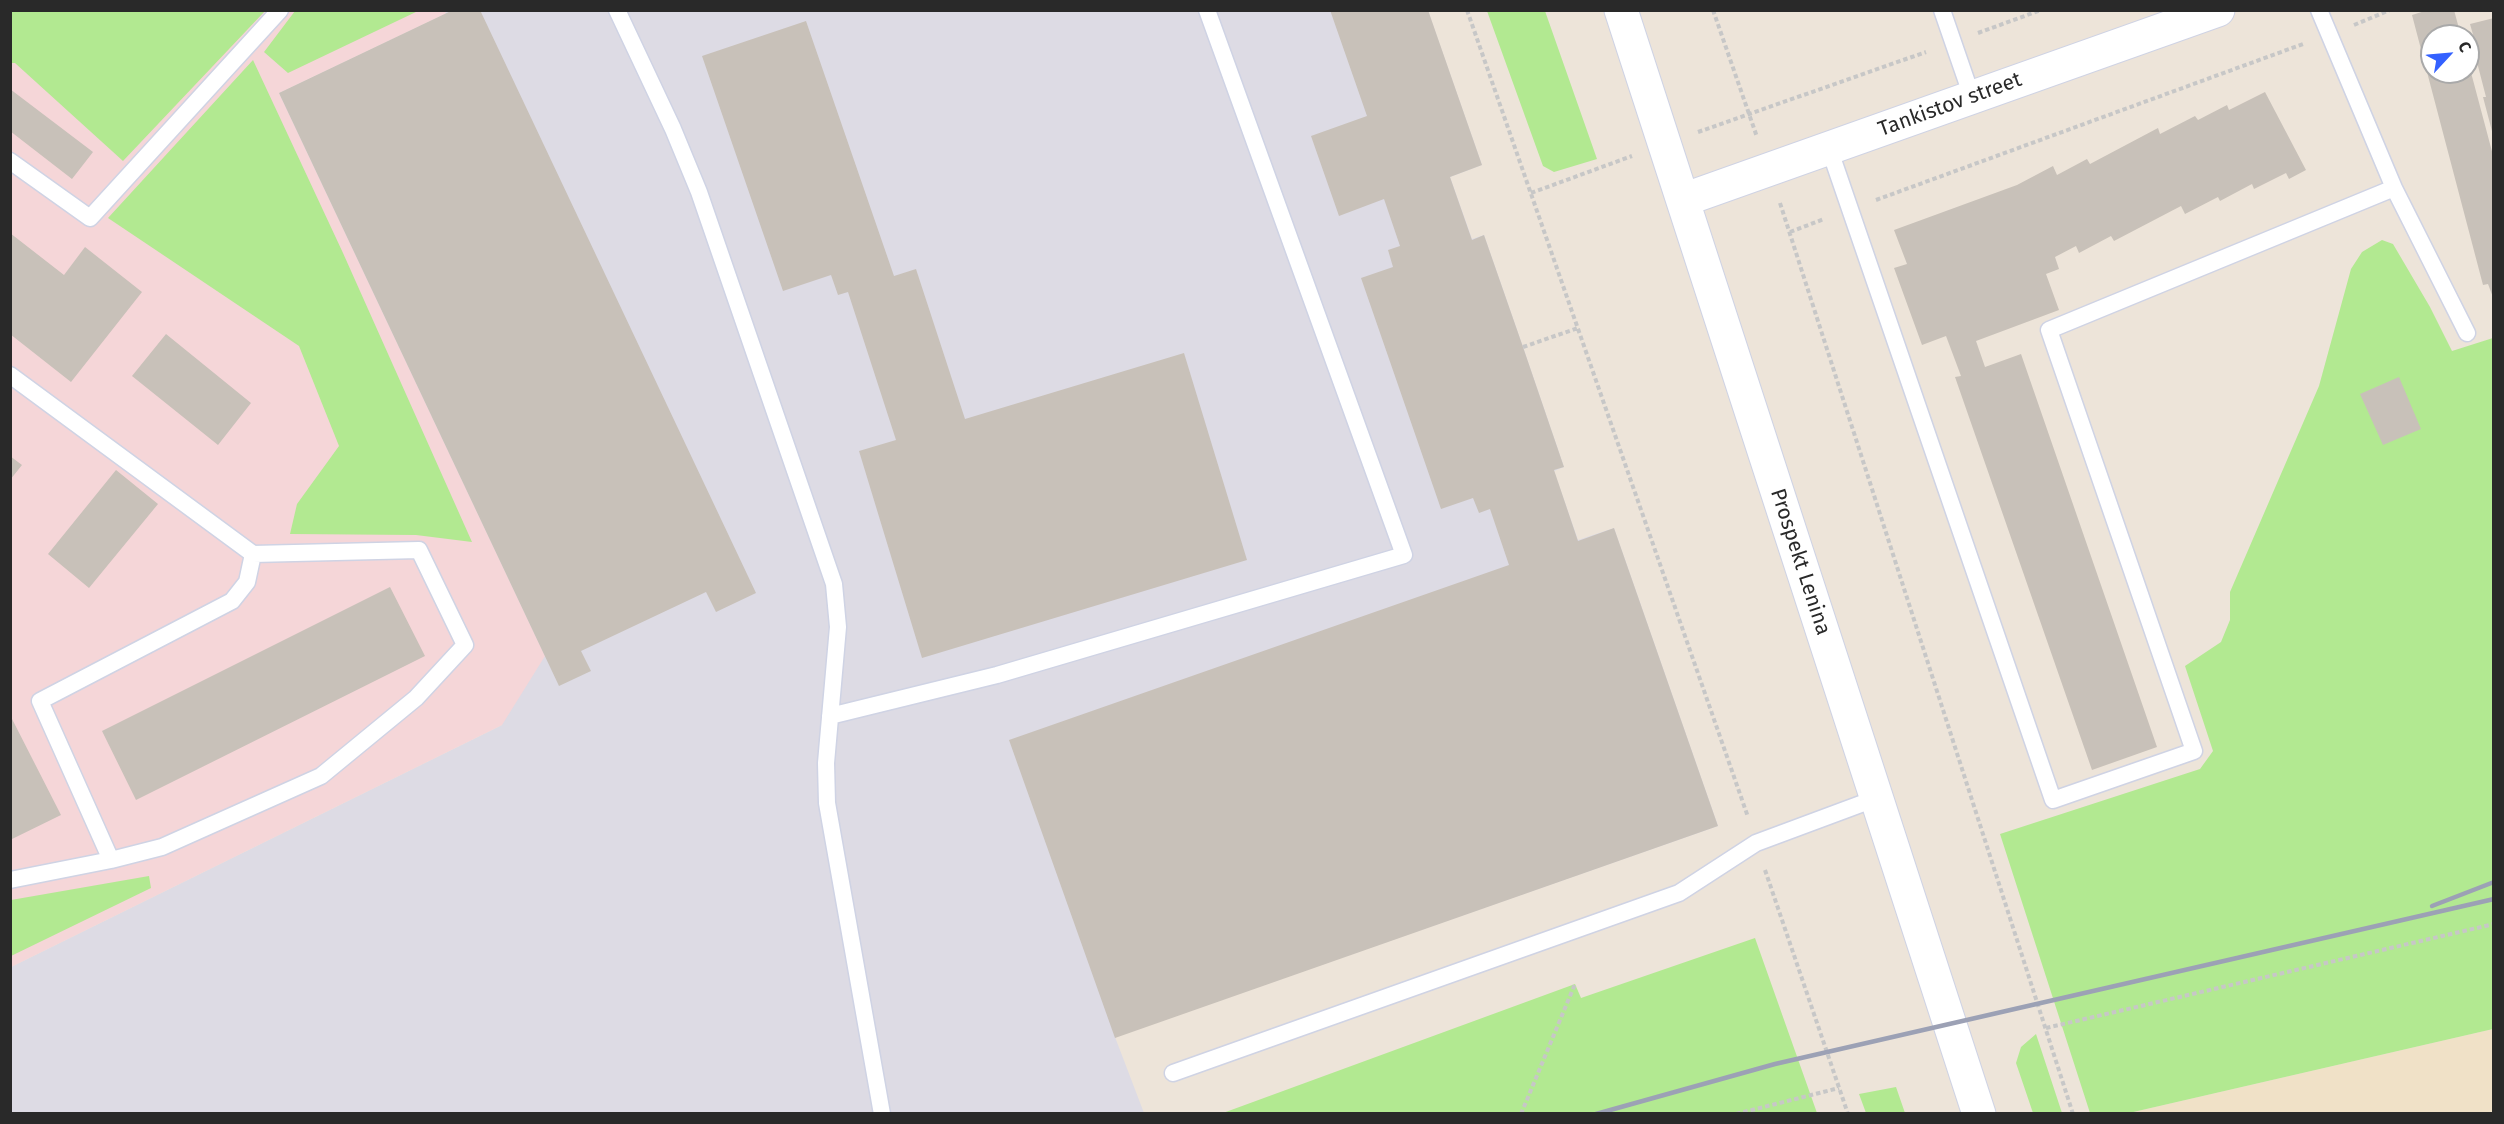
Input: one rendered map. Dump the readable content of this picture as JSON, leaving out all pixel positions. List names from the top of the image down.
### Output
{
  "streets": {
    "main road": ["Tankistov street", "Prospekt Lenina"]
  },
  "crossings": [
    ["Tankistov street", "Prospekt Lenina"]
  ],
  "north": "top right"
}
